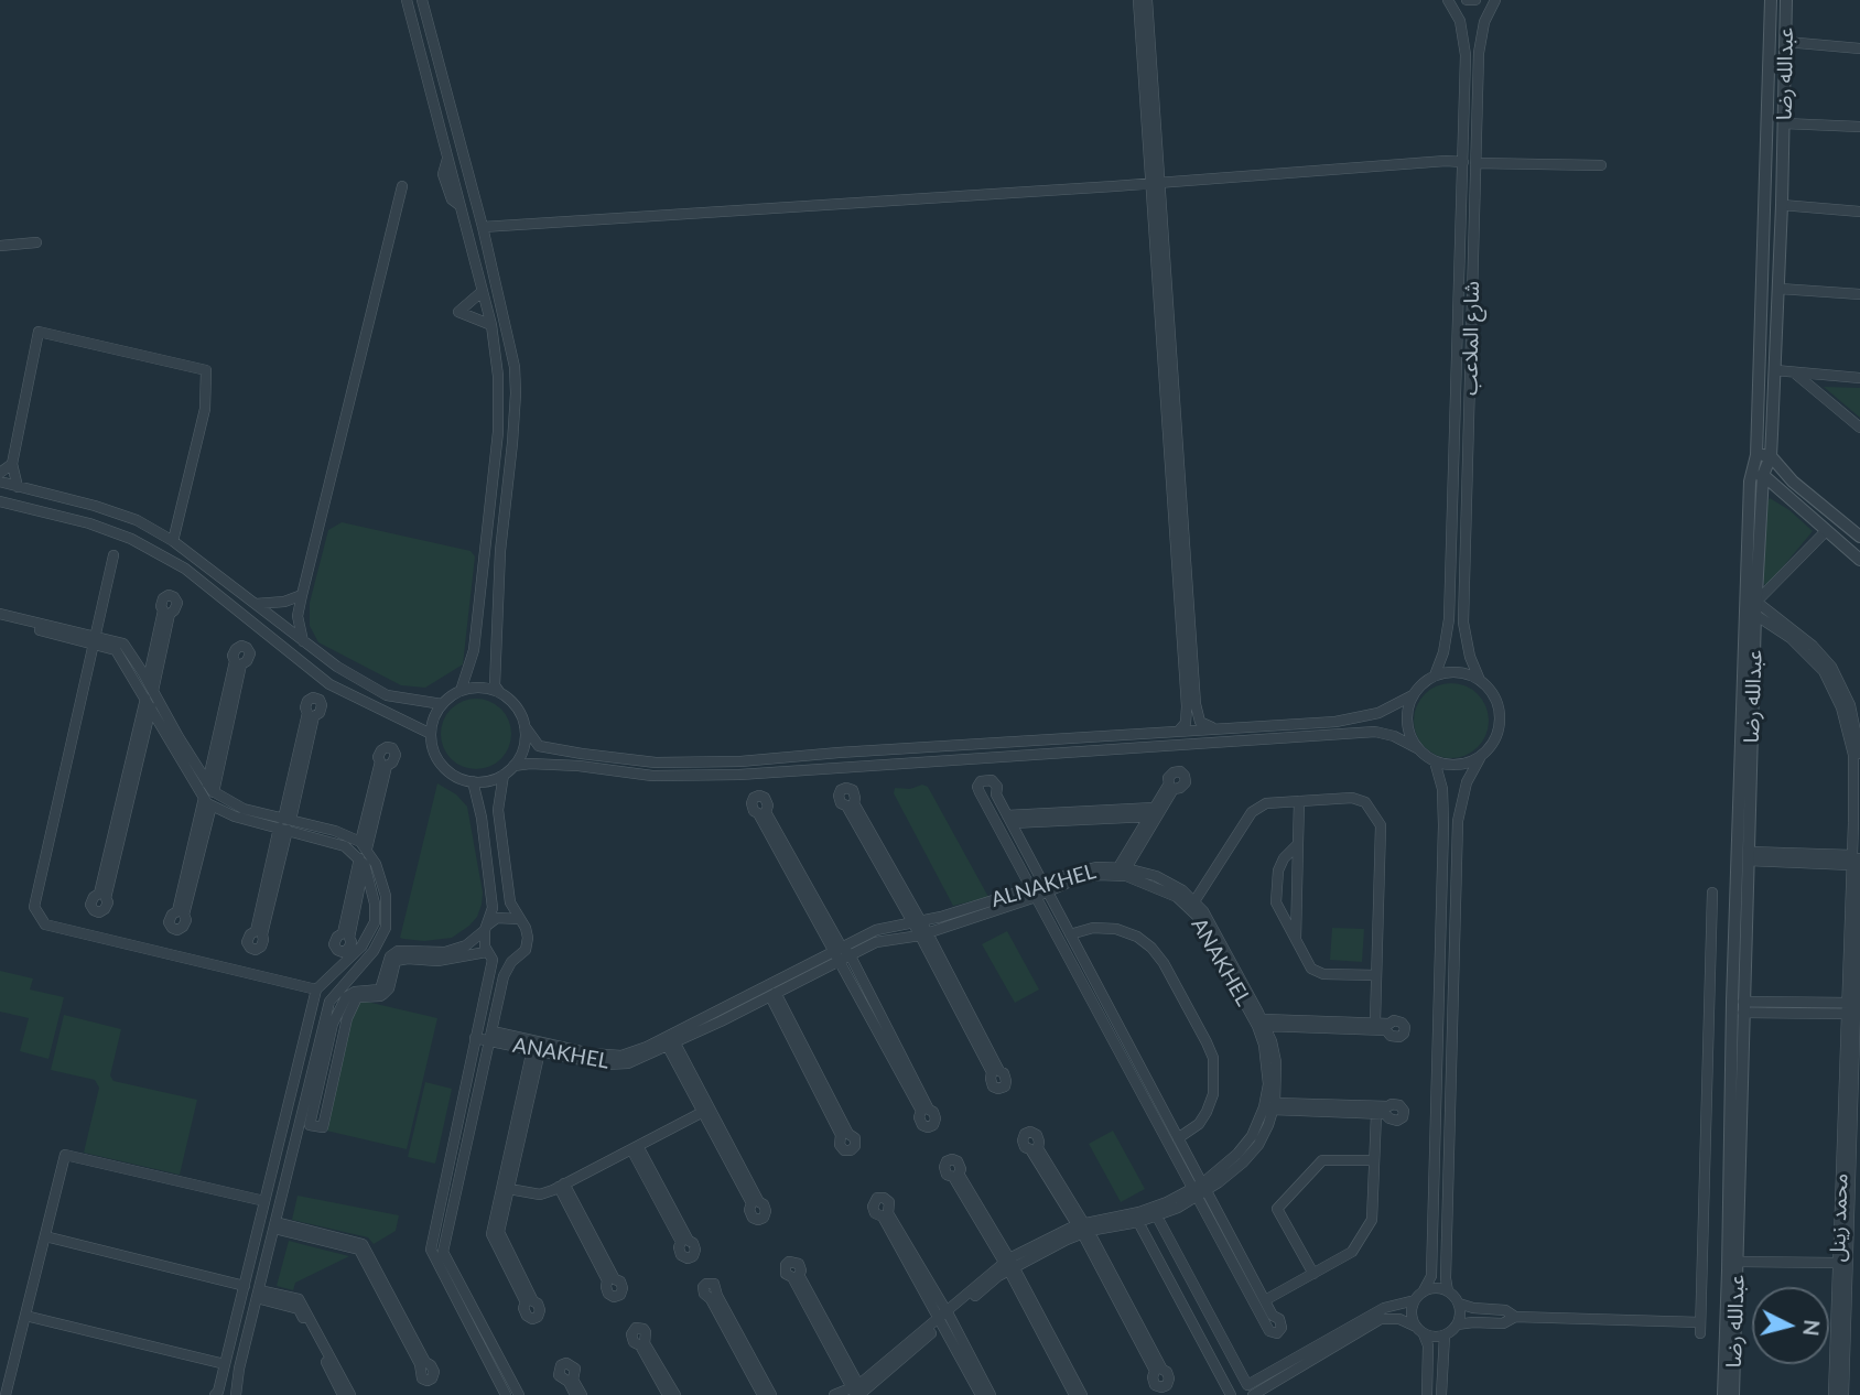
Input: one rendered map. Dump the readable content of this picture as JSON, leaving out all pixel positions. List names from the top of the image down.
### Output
{
  "streets": {
    "street": [
      "عبدالله رضا",
      "شارع الملاعب",
      "ALNAKHEL",
      "ANAKHEL",
      "محمد زينل"
    ]
  },
  "crossings": [
    ["عبدالله رضا", "محمد زينل"],
    ["ALNAKHEL", "ANAKHEL"]
  ],
  "north": "right"
}
